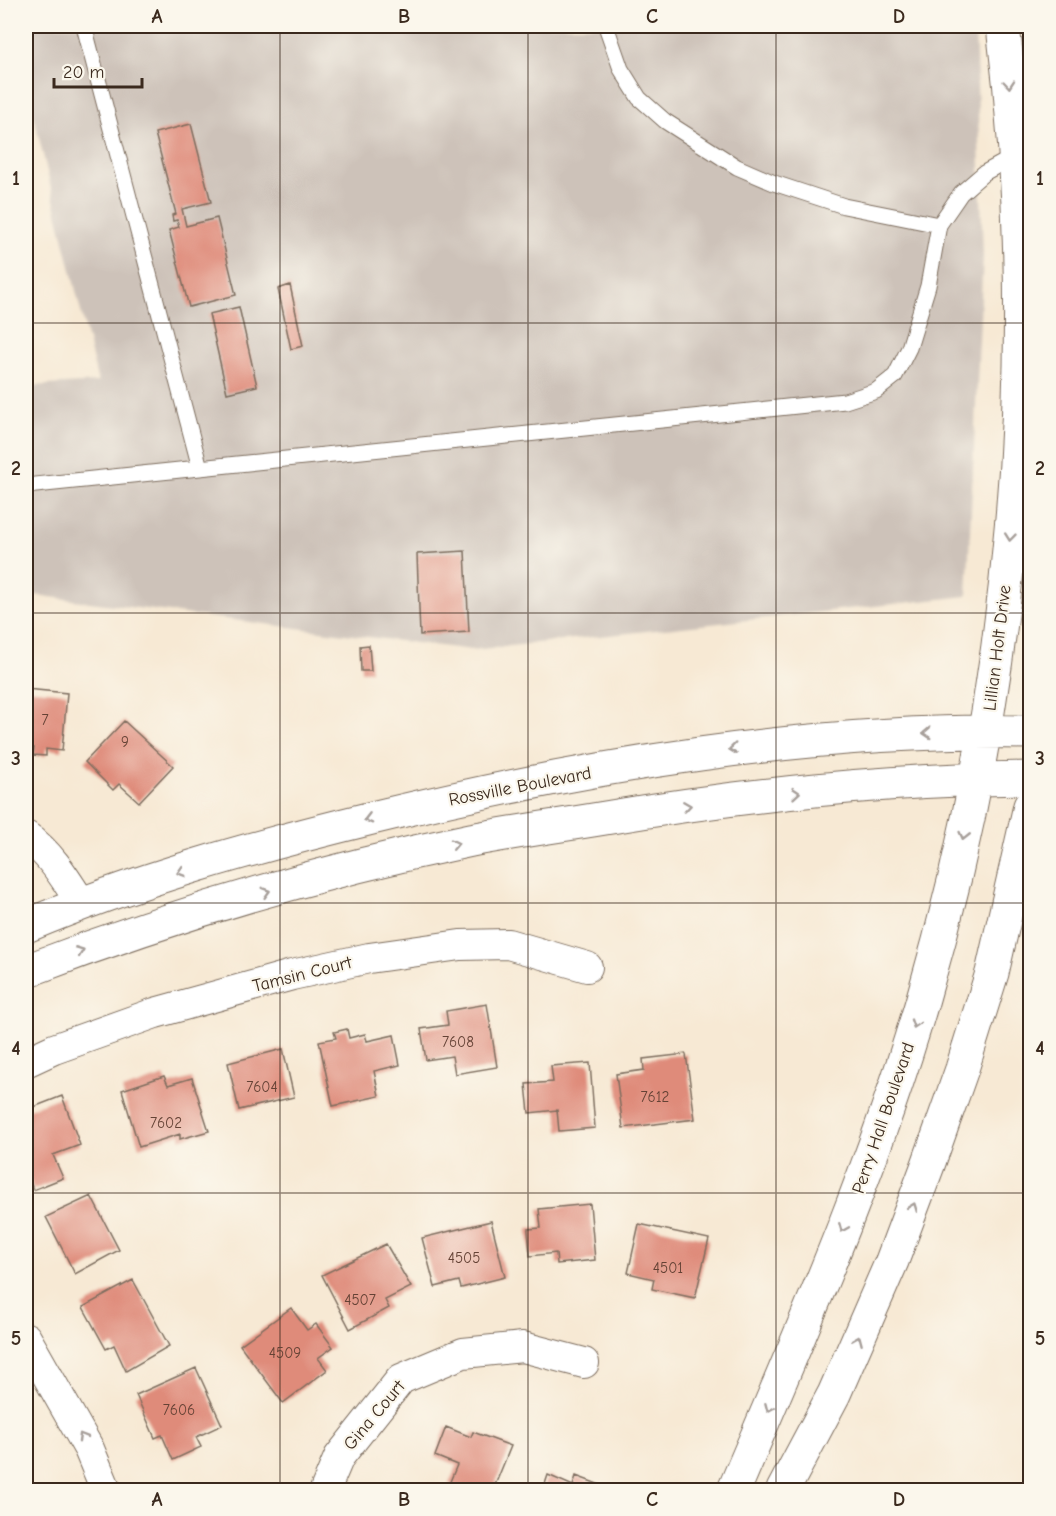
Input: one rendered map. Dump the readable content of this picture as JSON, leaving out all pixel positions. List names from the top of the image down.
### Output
{
  "streets": {
    "main road": ["Lillian Holt Drive", "Rossville Boulevard", "Perry Hall Boulevard"],
    "street": ["Tamsin Court", "Gina Court"]
  },
  "crossings": [
    ["Lillian Holt Drive", "Rossville Boulevard"],
    ["Lillian Holt Drive", "Perry Hall Boulevard"],
    ["Rossville Boulevard", "Perry Hall Boulevard"]
  ],
  "one_way": ["Lillian Holt Drive"],
  "house_numbers": [
    "7",
    "9",
    "7608",
    "7604",
    "7612",
    "7602",
    "4505",
    "4501",
    "4507",
    "4509",
    "7606"
  ],
  "scale_bar": "20 m",
  "grid": {
    "columns": [
      "A",
      "B",
      "C",
      "D"
    ],
    "rows": [
      "1",
      "2",
      "3",
      "4",
      "5"
    ]
  }
}
